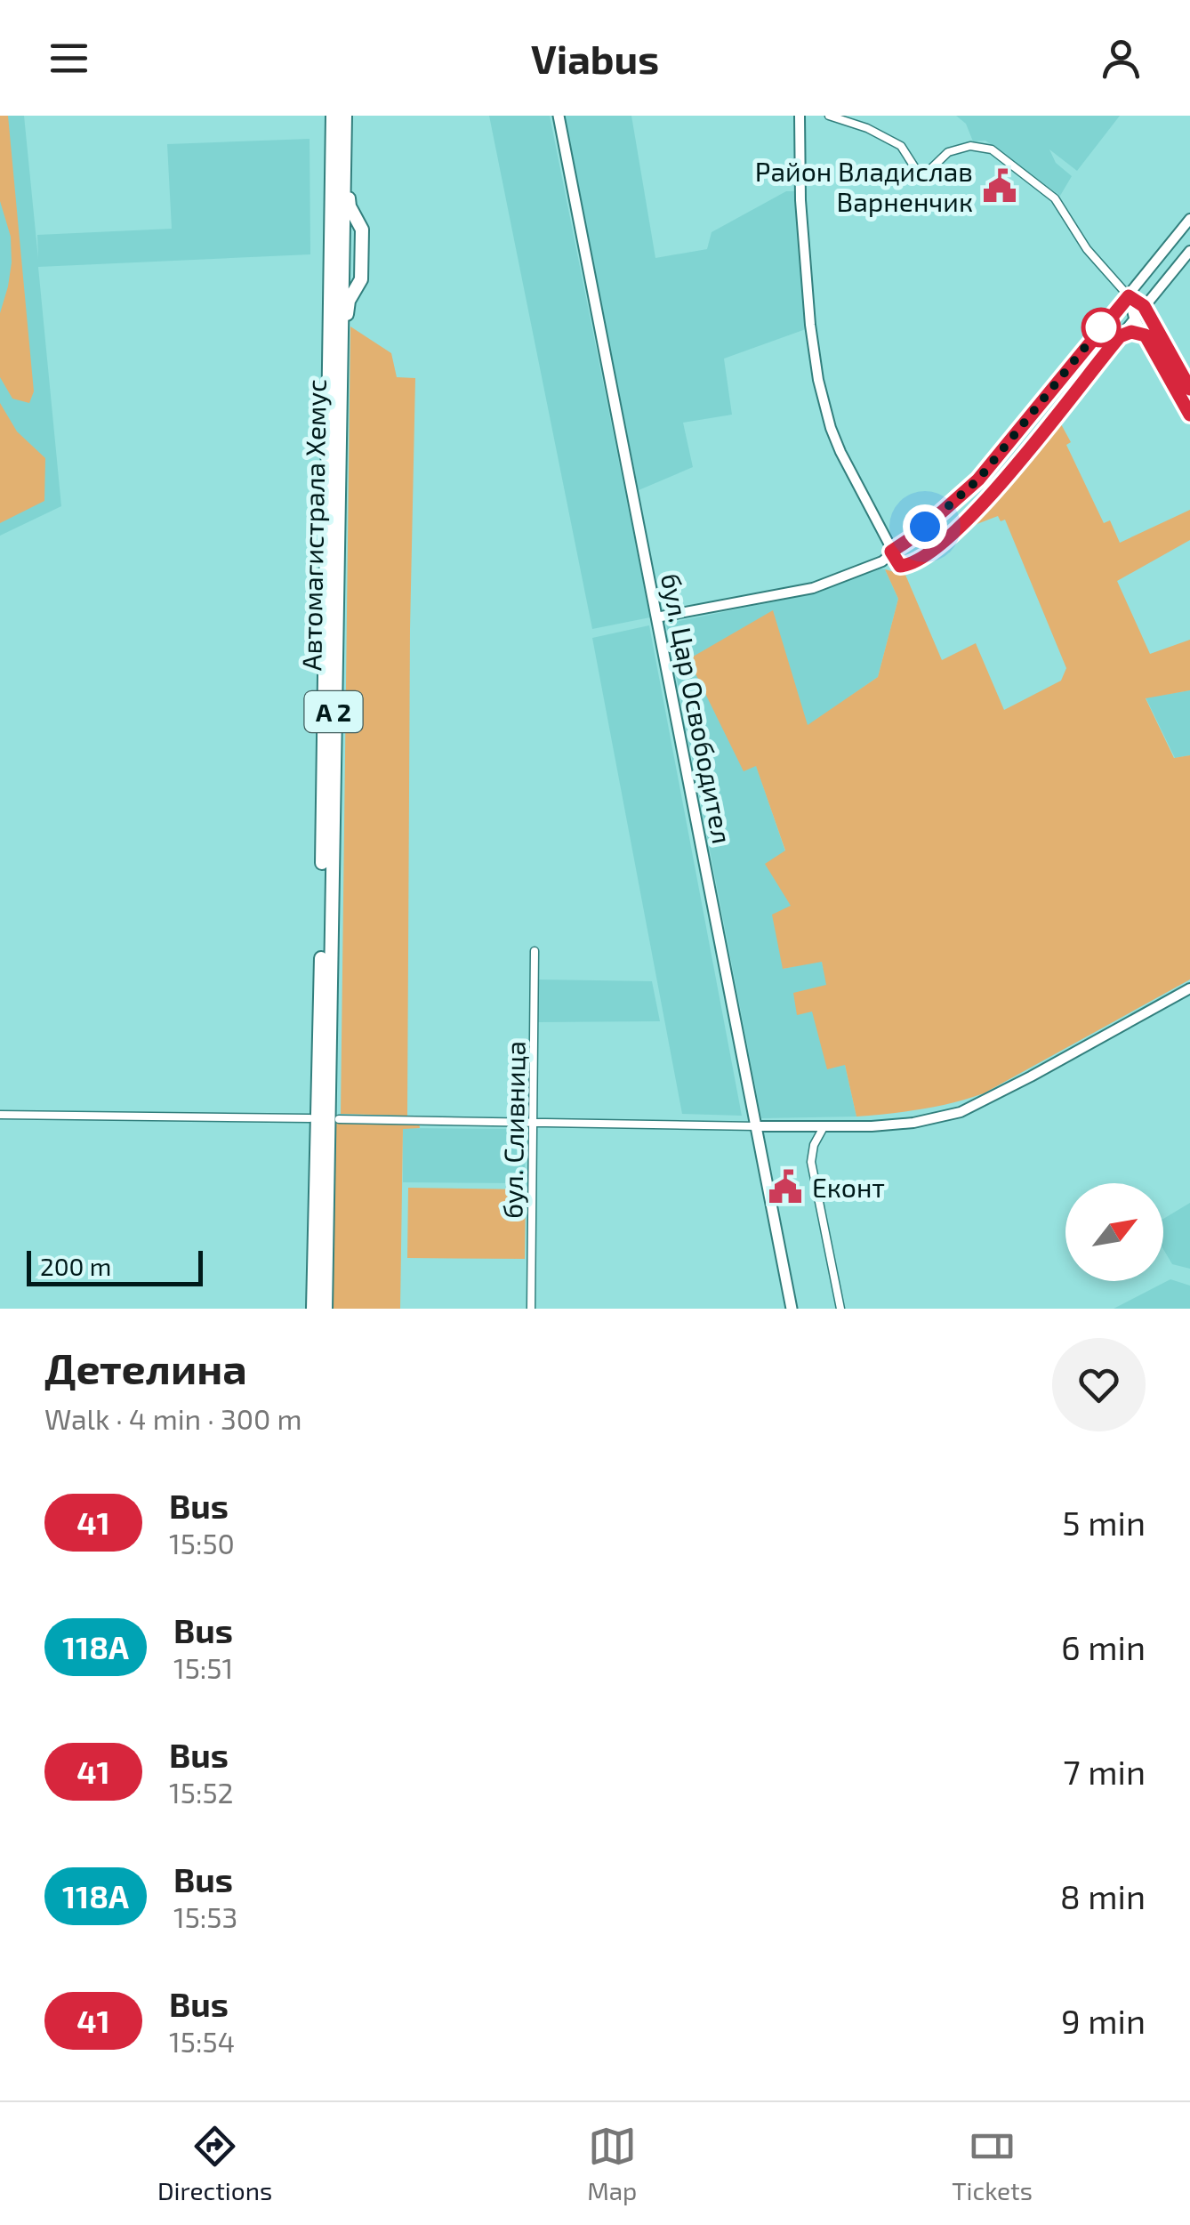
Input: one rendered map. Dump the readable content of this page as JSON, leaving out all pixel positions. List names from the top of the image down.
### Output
{
  "streets": {
    "highway": ["Автомагистрала Хемус", "A 2"],
    "main road": ["бул. Цар Освободител"],
    "street": ["бул. Сливница"]
  },
  "places": {
    "public building": ["Район Владислав Варненчик", "Еконт"]
  },
  "lines": ["bus line 41"],
  "scale_bar": "200 m",
  "north": "top right",
  "page": {
    "header": "Viabus",
    "scale": "200 m",
    "heading": ["Детелина", "Walk · 4 min · 300 m"],
    "list": [
      {
        "mark": "41",
        "name": "Bus",
        "note": "15:50",
        "value": "5 min"
      },
      {
        "mark": "118А",
        "name": "Bus",
        "note": "15:51",
        "value": "6 min"
      },
      {
        "mark": "41",
        "name": "Bus",
        "note": "15:52",
        "value": "7 min"
      },
      {
        "mark": "118А",
        "name": "Bus",
        "note": "15:53",
        "value": "8 min"
      },
      {
        "mark": "41",
        "name": "Bus",
        "note": "15:54",
        "value": "9 min"
      }
    ],
    "tabs": ["Directions", "Map", "Tickets"]
  }
}
